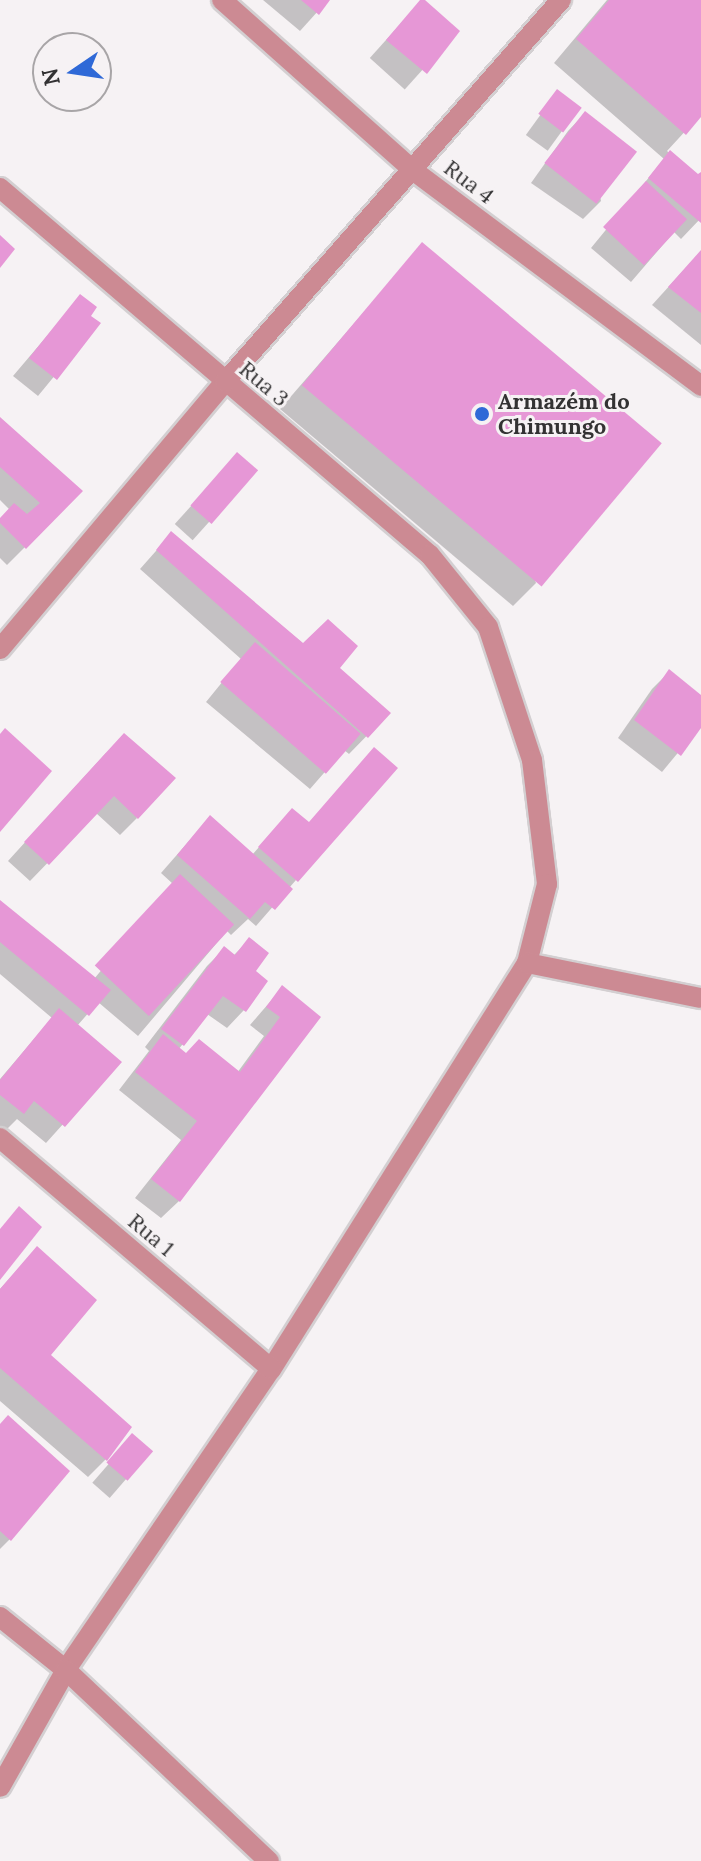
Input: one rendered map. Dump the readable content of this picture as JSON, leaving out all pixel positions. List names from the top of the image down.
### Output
{
  "streets": {
    "street": ["Rua 4", "Rua 3", "Rua 1"]
  },
  "places": ["Armazém do Chimungo"],
  "north": "left"
}
